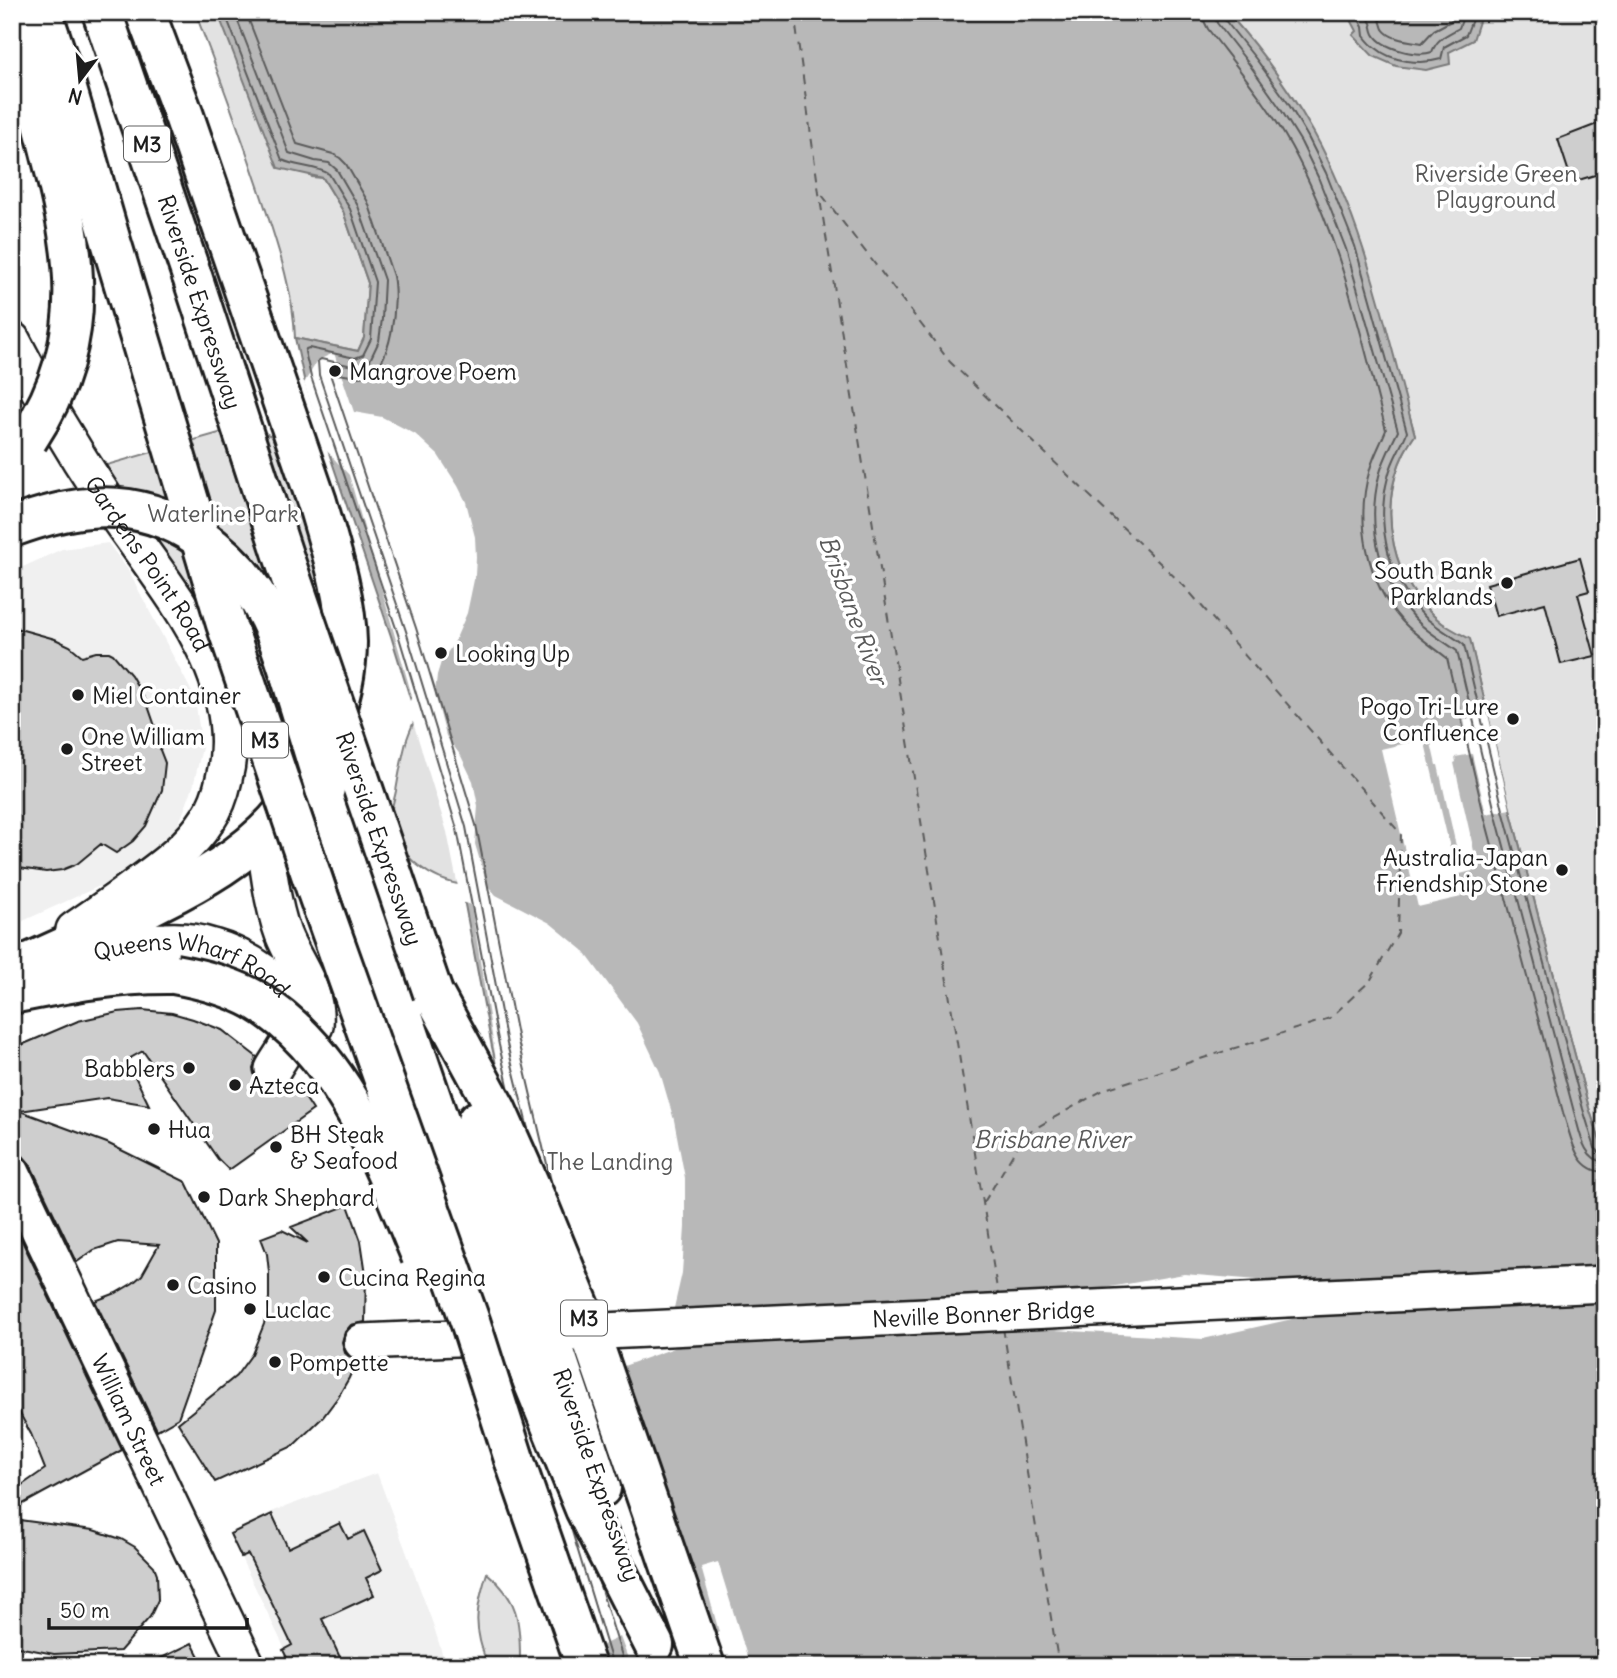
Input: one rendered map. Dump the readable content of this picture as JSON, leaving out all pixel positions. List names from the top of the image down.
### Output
{
  "streets": {
    "highway": ["M3", "Riverside Expressway"],
    "street": [
      "Gardens Point Road",
      "Queens Wharf Road",
      "Neville Bonner Bridge",
      "William Street"
    ]
  },
  "crossings": [
    ["M3", "Riverside Expressway"],
    ["M3", "Gardens Point Road"],
    ["M3", "Queens Wharf Road"],
    ["Gardens Point Road", "Queens Wharf Road"]
  ],
  "water": ["Brisbane River"],
  "parks": ["Riverside Green Playground", "Waterline Park", "The Landing"],
  "places": [
    "Mangrove Poem",
    "South Bank Parklands",
    "Looking Up",
    "Miel Container",
    "Pogo Tri-Lure Confluence",
    "One William Street",
    "Australia-Japan Friendship Stone",
    "Babblers",
    "Azteca",
    "Hua",
    "BH Steak & Seafood",
    "Dark Shephard",
    "Cucina Regina",
    "Casino",
    "Luclac",
    "Pompette"
  ],
  "scale_bar": "50 m",
  "north": "bottom"
}
